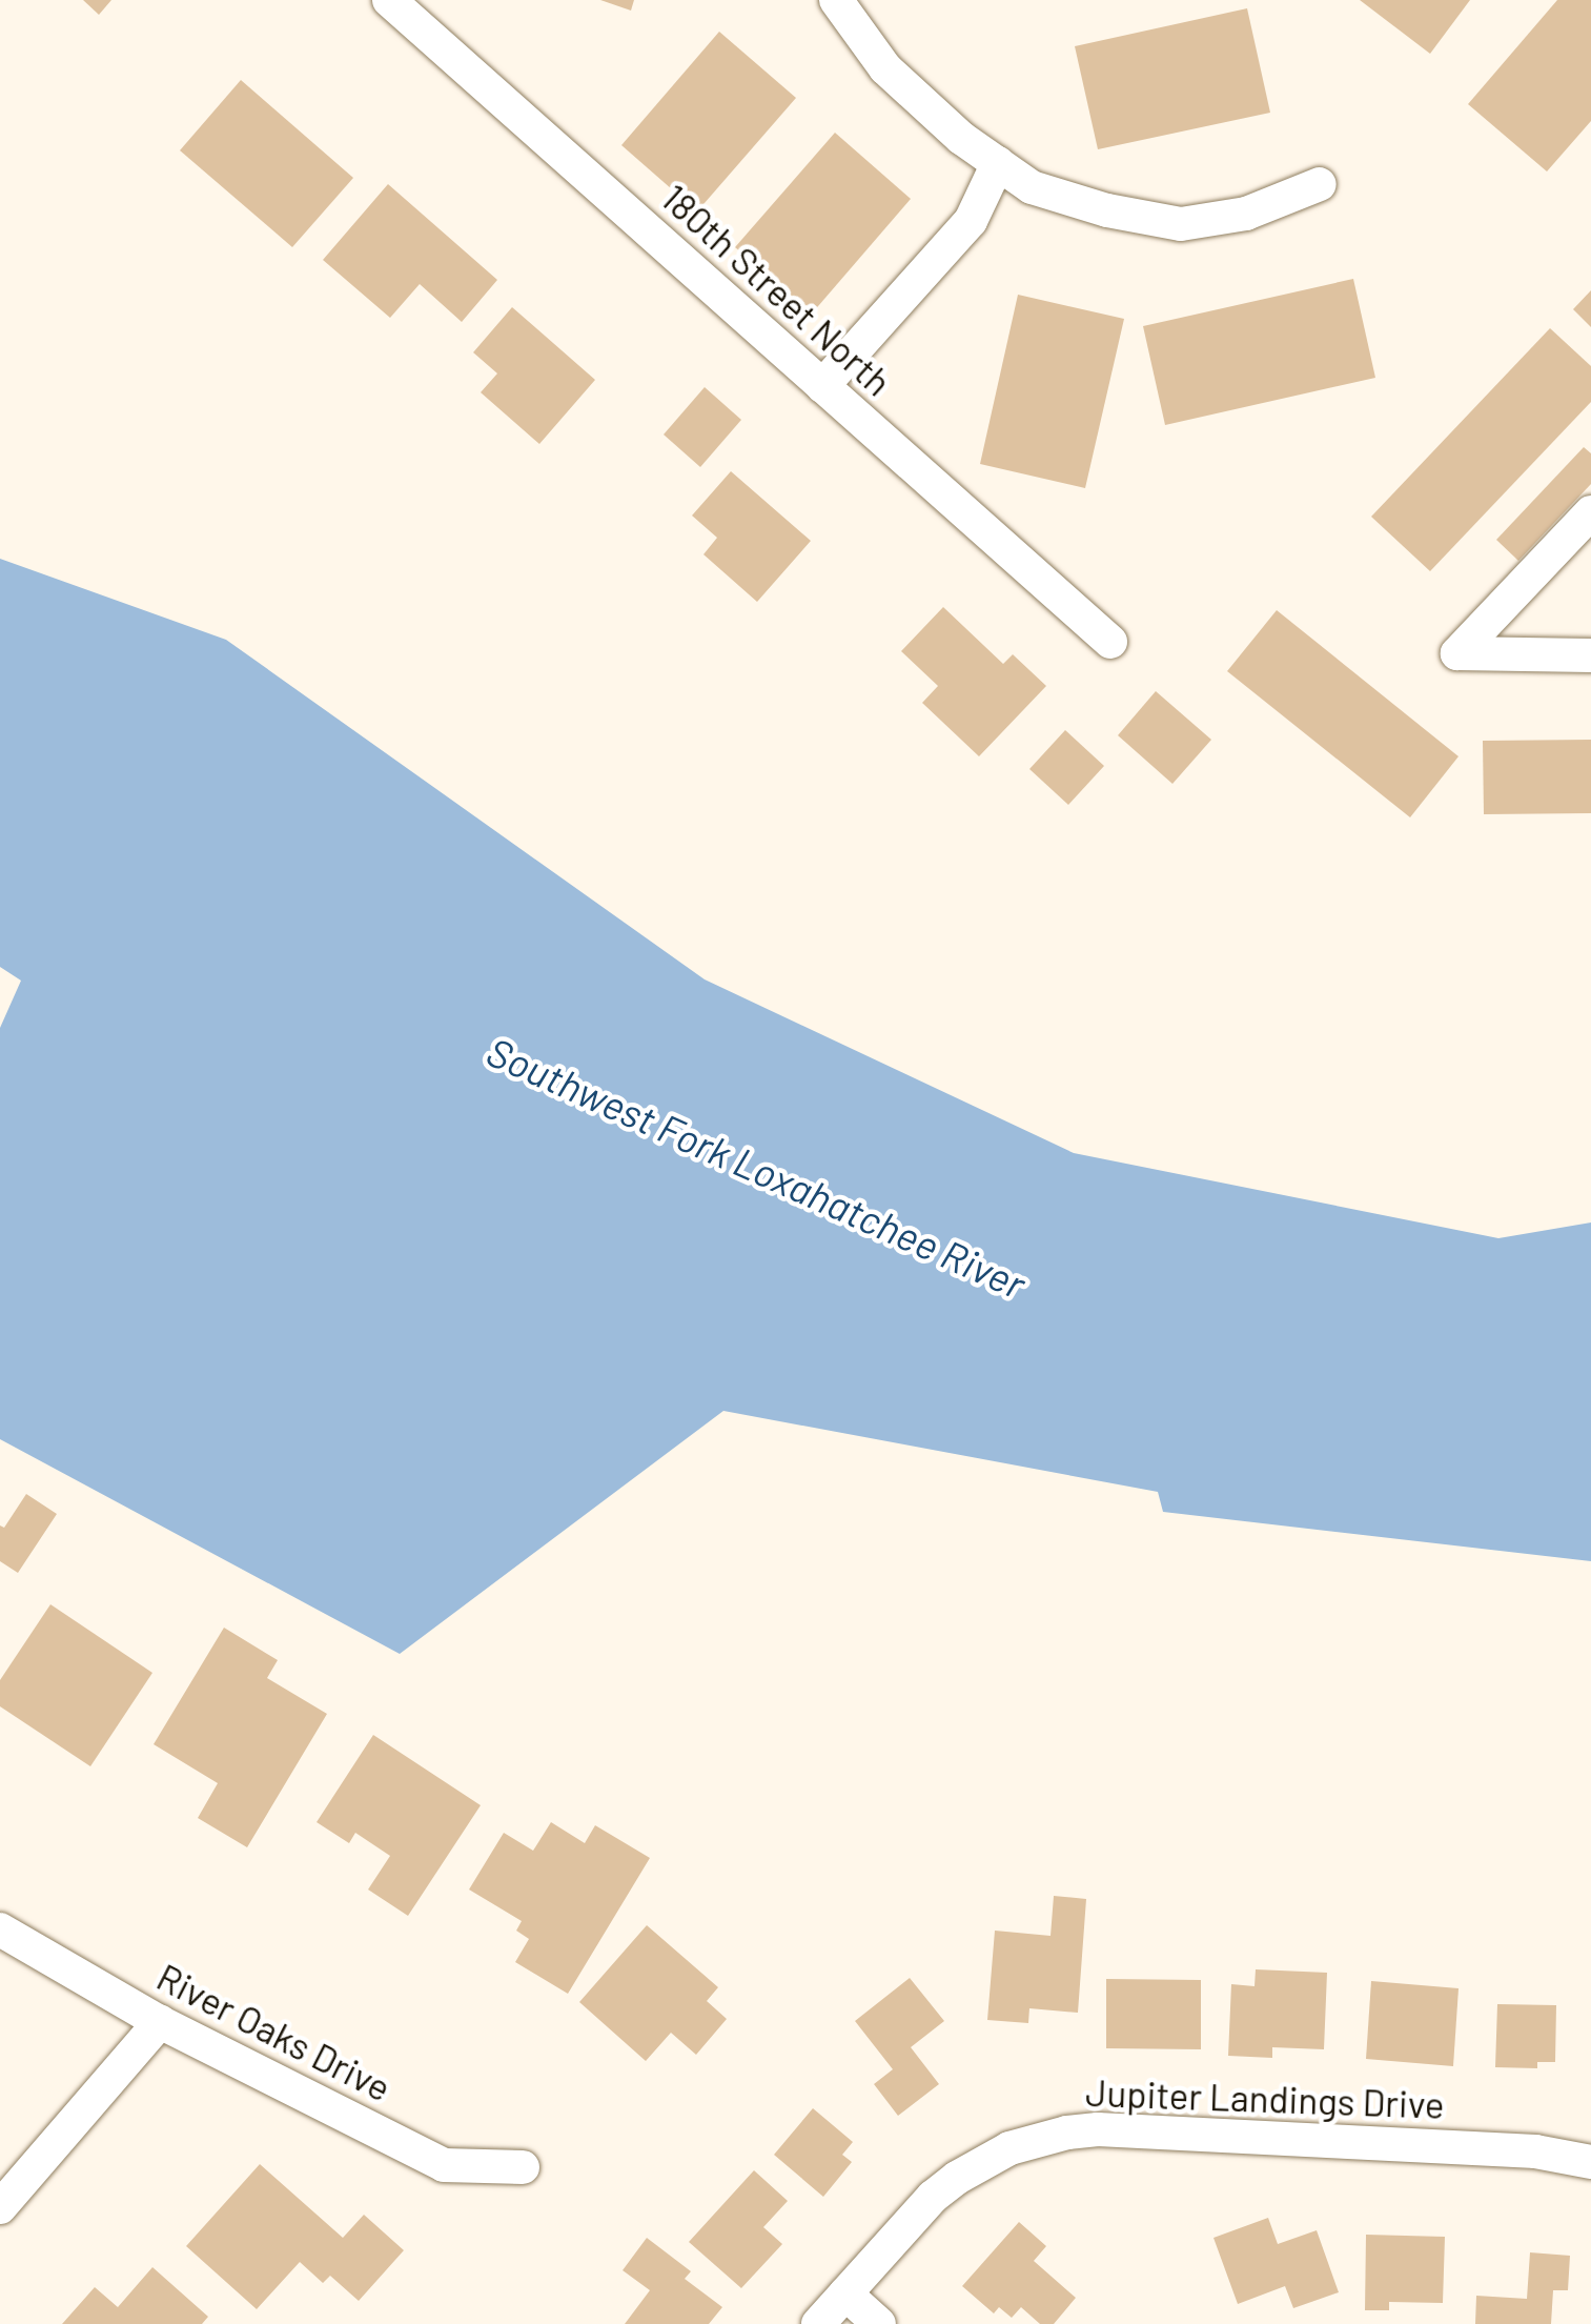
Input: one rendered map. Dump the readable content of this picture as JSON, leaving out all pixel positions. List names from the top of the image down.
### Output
{
  "streets": {
    "street": ["180th Street North", "River Oaks Drive", "Jupiter Landings Drive"]
  },
  "water": ["Southwest Fork Loxahatchee River"]
}
